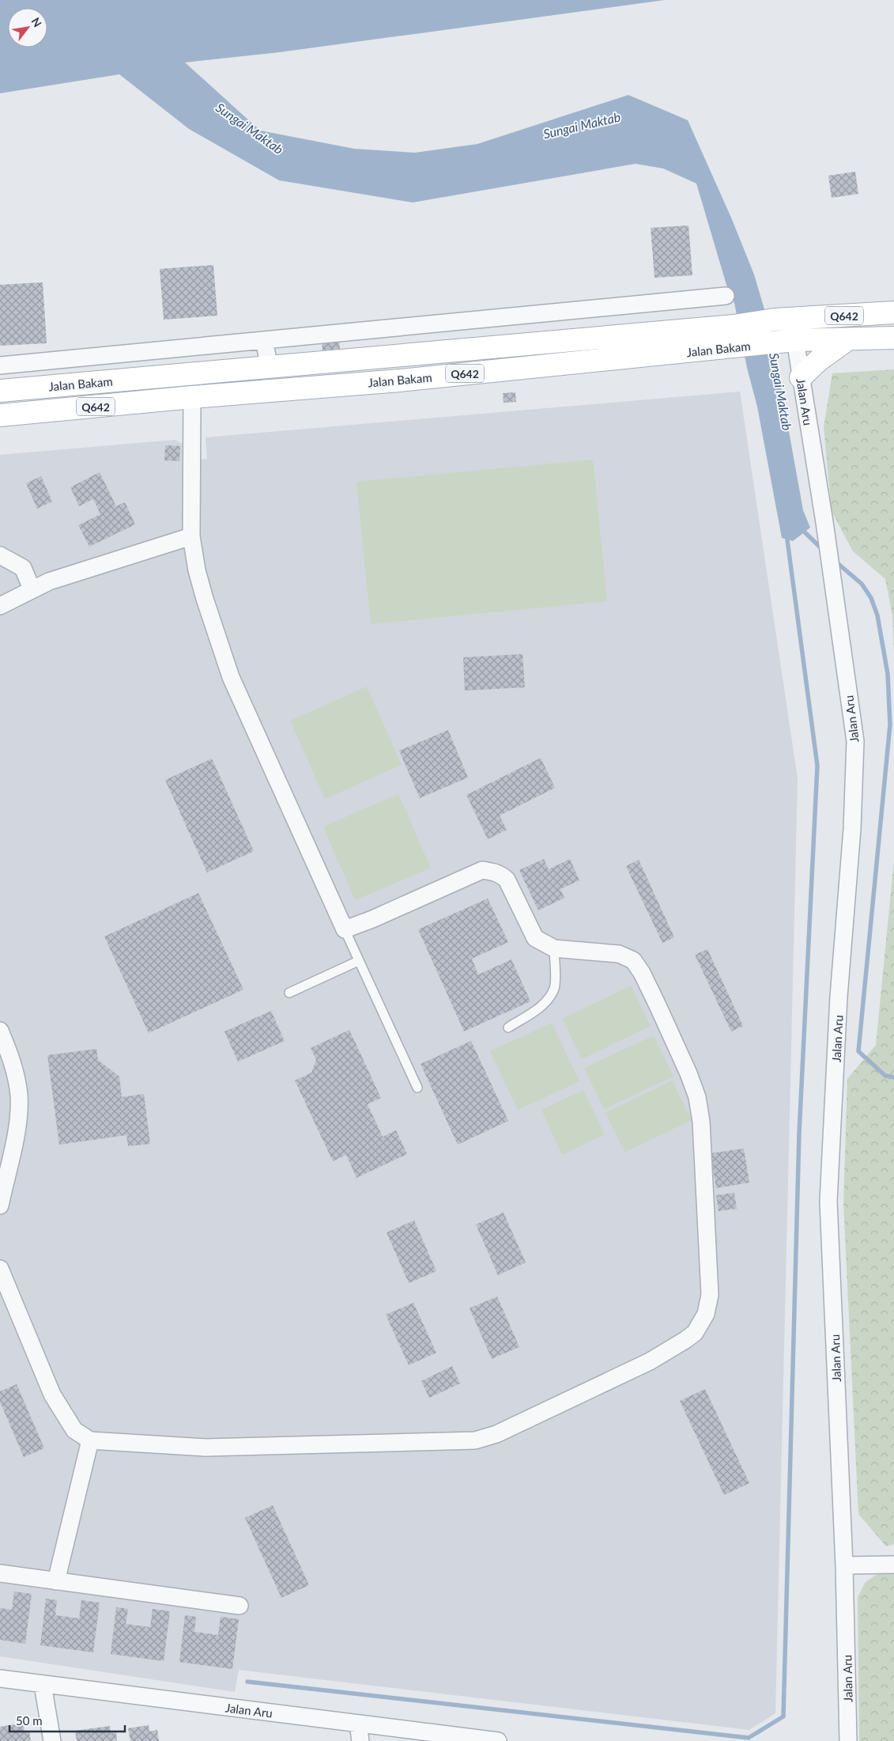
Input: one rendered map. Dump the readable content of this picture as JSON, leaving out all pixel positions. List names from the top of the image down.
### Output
{
  "streets": {
    "main road": ["Q642", "Jalan Bakam"],
    "street": ["Jalan Aru"]
  },
  "crossings": [
    ["Jalan Bakam", "Jalan Aru"]
  ],
  "water": ["Sungai Maktab"],
  "scale_bar": "50 m",
  "north": "top right"
}
